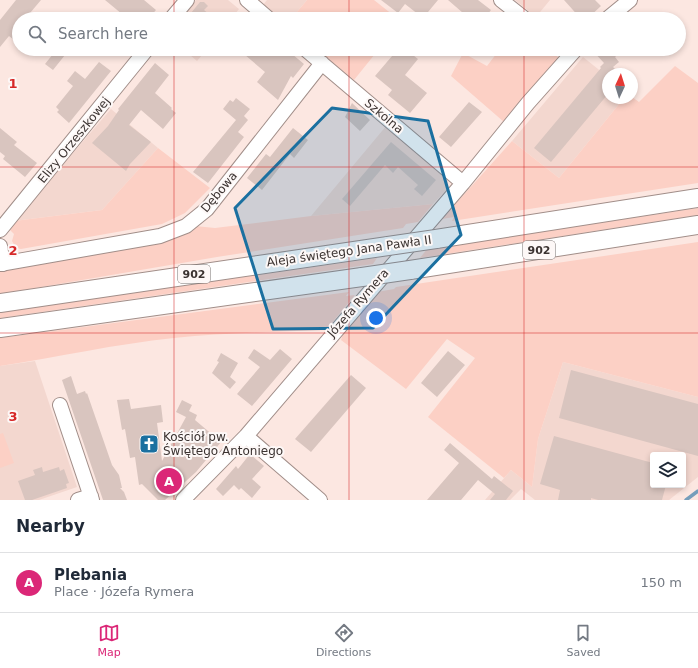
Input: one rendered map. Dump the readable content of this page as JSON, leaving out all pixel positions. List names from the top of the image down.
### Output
{
  "streets": {
    "main road": ["902", "Aleja świętego Jana Pawła II"],
    "street": [
      "Szkolna",
      "Elizy Orzeszkowej",
      "Dębowa",
      "Józefa Rymera"
    ]
  },
  "crossings": [
    ["Szkolna", "Dębowa"],
    ["Szkolna", "Józefa Rymera"]
  ],
  "places": {
    "church": ["Kościół pw. Świętego Antoniego"]
  },
  "north": "top",
  "page": {
    "search": "Search here",
    "pins": "A",
    "heading": "Nearby",
    "list": [
      {
        "mark": "A",
        "name": "Plebania",
        "note": "Place · Józefa Rymera",
        "value": "150 m"
      }
    ],
    "nav": ["Map", "Directions", "Saved"]
  },
  "grid": {
    "rows": ["1", "2", "3"]
  }
}
